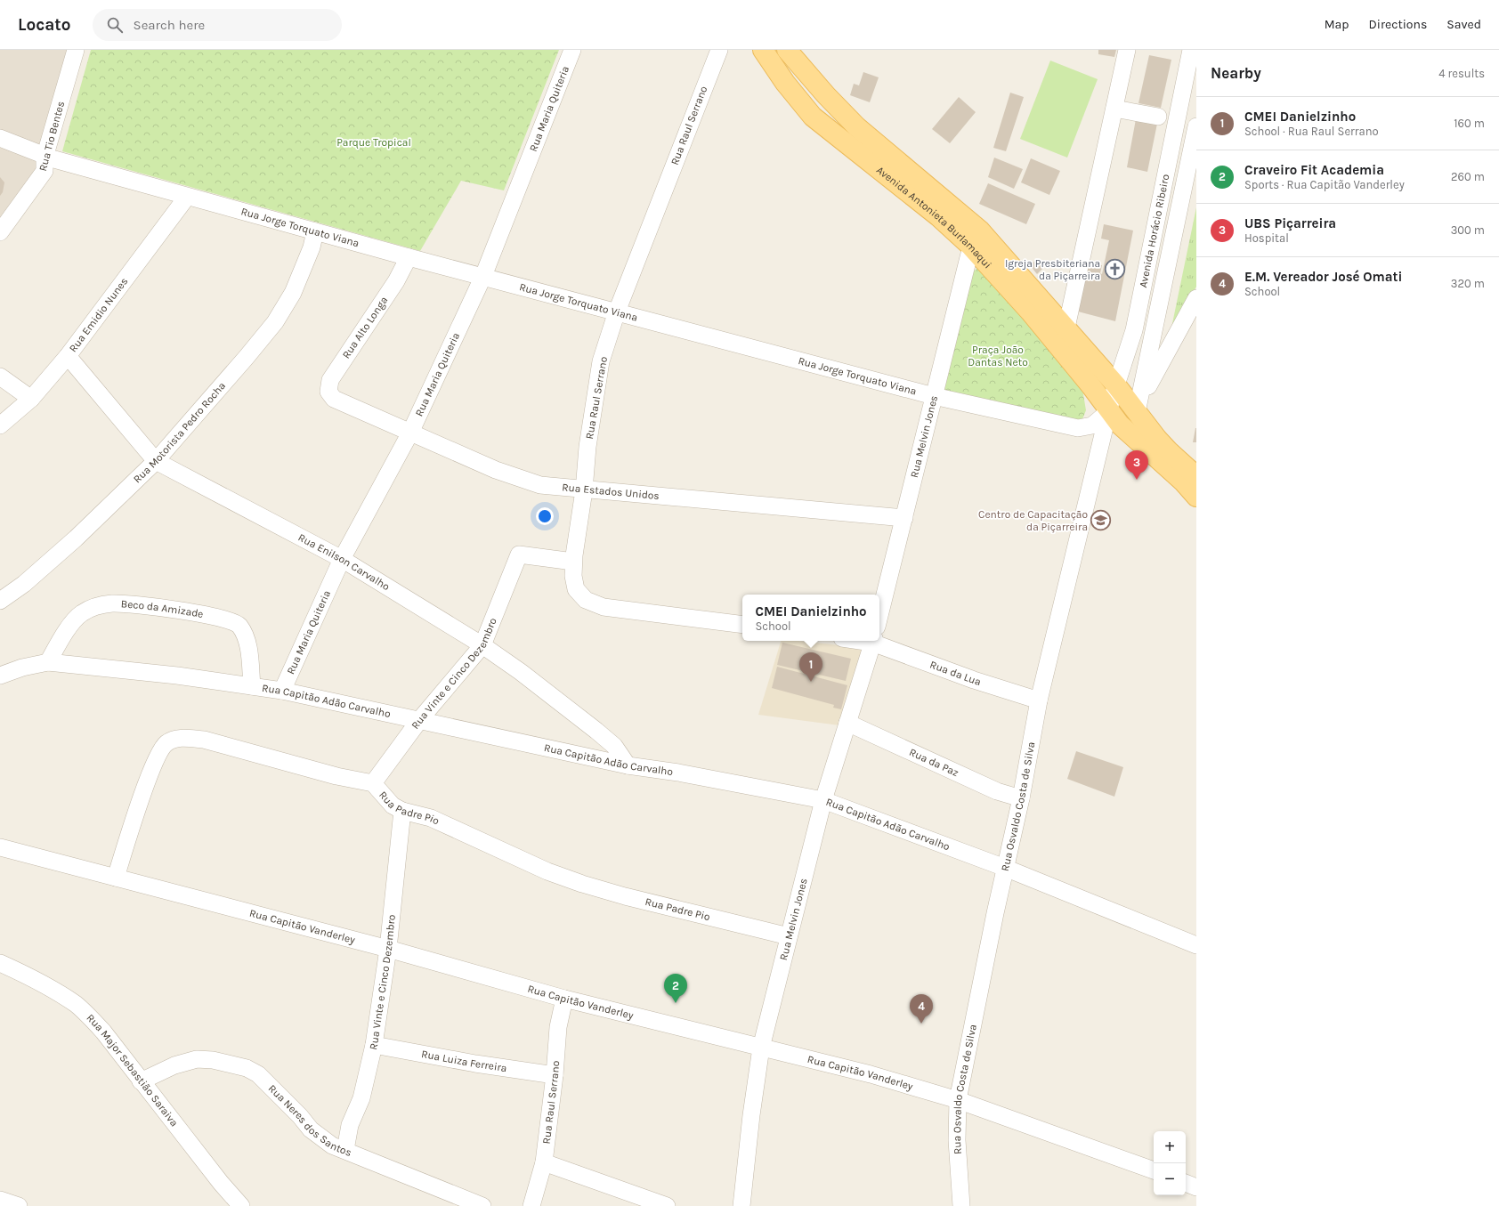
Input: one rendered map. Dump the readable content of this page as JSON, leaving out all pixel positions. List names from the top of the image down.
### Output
{
  "streets": {
    "main road": ["Avenida Antonieta Burlamaqui"],
    "street": [
      "Rua Maria Quiteria",
      "Rua Raul Serrano",
      "Rua Tio Bentes",
      "Rua Jorge Torquato Viana",
      "Avenida Horácio Ribeiro",
      "Rua Emidio Nunes",
      "Rua Alto Longa",
      "Rua Motorista Pedro Rocha",
      "Rua Melvin Jones",
      "Rua Estados Unidos",
      "Rua Enilson Carvalho",
      "Beco da Amizade",
      "Rua Vinte e Cinco Dezembro",
      "Rua da Lua",
      "Rua Capitão Adão Carvalho",
      "Rua da Paz",
      "Rua Padre Pio",
      "Rua Osvaldo Costa de Silva",
      "Rua Capitão Vanderley",
      "Rua Luiza Ferreira",
      "Rua Major Sebastião Saraiva",
      "Rua Neres dos Santos"
    ]
  },
  "crossings": [
    ["Rua Maria Quiteria", "Rua Jorge Torquato Viana"],
    ["Rua Maria Quiteria", "Rua Estados Unidos"],
    ["Rua Maria Quiteria", "Rua Enilson Carvalho"],
    ["Rua Maria Quiteria", "Rua Capitão Adão Carvalho"],
    ["Rua Raul Serrano", "Rua Jorge Torquato Viana"],
    ["Rua Raul Serrano", "Rua Estados Unidos"],
    ["Rua Raul Serrano", "Rua Vinte e Cinco Dezembro"],
    ["Rua Raul Serrano", "Rua Capitão Vanderley"],
    ["Rua Raul Serrano", "Rua Luiza Ferreira"],
    ["Rua Tio Bentes", "Rua Jorge Torquato Viana"],
    ["Avenida Antonieta Burlamaqui", "Rua Jorge Torquato Viana"],
    ["Avenida Antonieta Burlamaqui", "Avenida Horácio Ribeiro"],
    ["Avenida Antonieta Burlamaqui", "Rua Melvin Jones"],
    ["Avenida Antonieta Burlamaqui", "Rua Osvaldo Costa de Silva"],
    ["Rua Jorge Torquato Viana", "Avenida Horácio Ribeiro"],
    ["Rua Jorge Torquato Viana", "Rua Emidio Nunes"],
    ["Rua Jorge Torquato Viana", "Rua Alto Longa"],
    ["Rua Jorge Torquato Viana", "Rua Motorista Pedro Rocha"],
    ["Rua Jorge Torquato Viana", "Rua Melvin Jones"],
    ["Rua Jorge Torquato Viana", "Rua Osvaldo Costa de Silva"],
    ["Avenida Horácio Ribeiro", "Rua Osvaldo Costa de Silva"],
    ["Rua Emidio Nunes", "Rua Enilson Carvalho"],
    ["Rua Alto Longa", "Rua Estados Unidos"],
    ["Rua Motorista Pedro Rocha", "Rua Enilson Carvalho"],
    ["Rua Melvin Jones", "Rua Estados Unidos"],
    ["Rua Melvin Jones", "Rua Capitão Adão Carvalho"],
    ["Rua Melvin Jones", "Rua da Paz"],
    ["Rua Melvin Jones", "Rua Padre Pio"],
    ["Rua Melvin Jones", "Rua Capitão Vanderley"],
    ["Rua Enilson Carvalho", "Rua Vinte e Cinco Dezembro"],
    ["Rua Enilson Carvalho", "Rua Capitão Adão Carvalho"],
    ["Beco da Amizade", "Rua Capitão Adão Carvalho"],
    ["Rua Vinte e Cinco Dezembro", "Rua Capitão Adão Carvalho"],
    ["Rua Vinte e Cinco Dezembro", "Rua Padre Pio"],
    ["Rua Vinte e Cinco Dezembro", "Rua Capitão Vanderley"],
    ["Rua Vinte e Cinco Dezembro", "Rua Luiza Ferreira"],
    ["Rua Vinte e Cinco Dezembro", "Rua Neres dos Santos"],
    ["Rua da Lua", "Rua Osvaldo Costa de Silva"],
    ["Rua Capitão Adão Carvalho", "Rua Osvaldo Costa de Silva"],
    ["Rua da Paz", "Rua Osvaldo Costa de Silva"],
    ["Rua Padre Pio", "Rua Capitão Vanderley"],
    ["Rua Osvaldo Costa de Silva", "Rua Capitão Vanderley"],
    ["Rua Major Sebastião Saraiva", "Rua Neres dos Santos"]
  ],
  "parks": ["Parque Tropical", "Praça João Dantas Neto"],
  "places": {
    "church": ["Igreja Presbiteriana da Piçarreira"],
    "school or university": ["Centro de Capacitação da Piçarreira"]
  },
  "page": {
    "header": "Locato",
    "search": "Search here",
    "nav": ["Map", "Directions", "Saved"],
    "heading": ["Nearby", "4 results"],
    "list": [
      {
        "mark": "1",
        "name": "CMEI Danielzinho",
        "note": "School · Rua Raul Serrano",
        "value": "160 m"
      },
      {
        "mark": "2",
        "name": "Craveiro Fit Academia",
        "note": "Sports · Rua Capitão Vanderley",
        "value": "260 m"
      },
      {
        "mark": "3",
        "name": "UBS Piçarreira",
        "note": "Hospital",
        "value": "300 m"
      },
      {
        "mark": "4",
        "name": "E.M. Vereador José Omati",
        "note": "School",
        "value": "320 m"
      }
    ],
    "pins": [
      "3",
      "1",
      "2",
      "4"
    ],
    "popup": ["CMEI Danielzinho", "School"],
    "map_buttons": ["+", "−"]
  }
}
